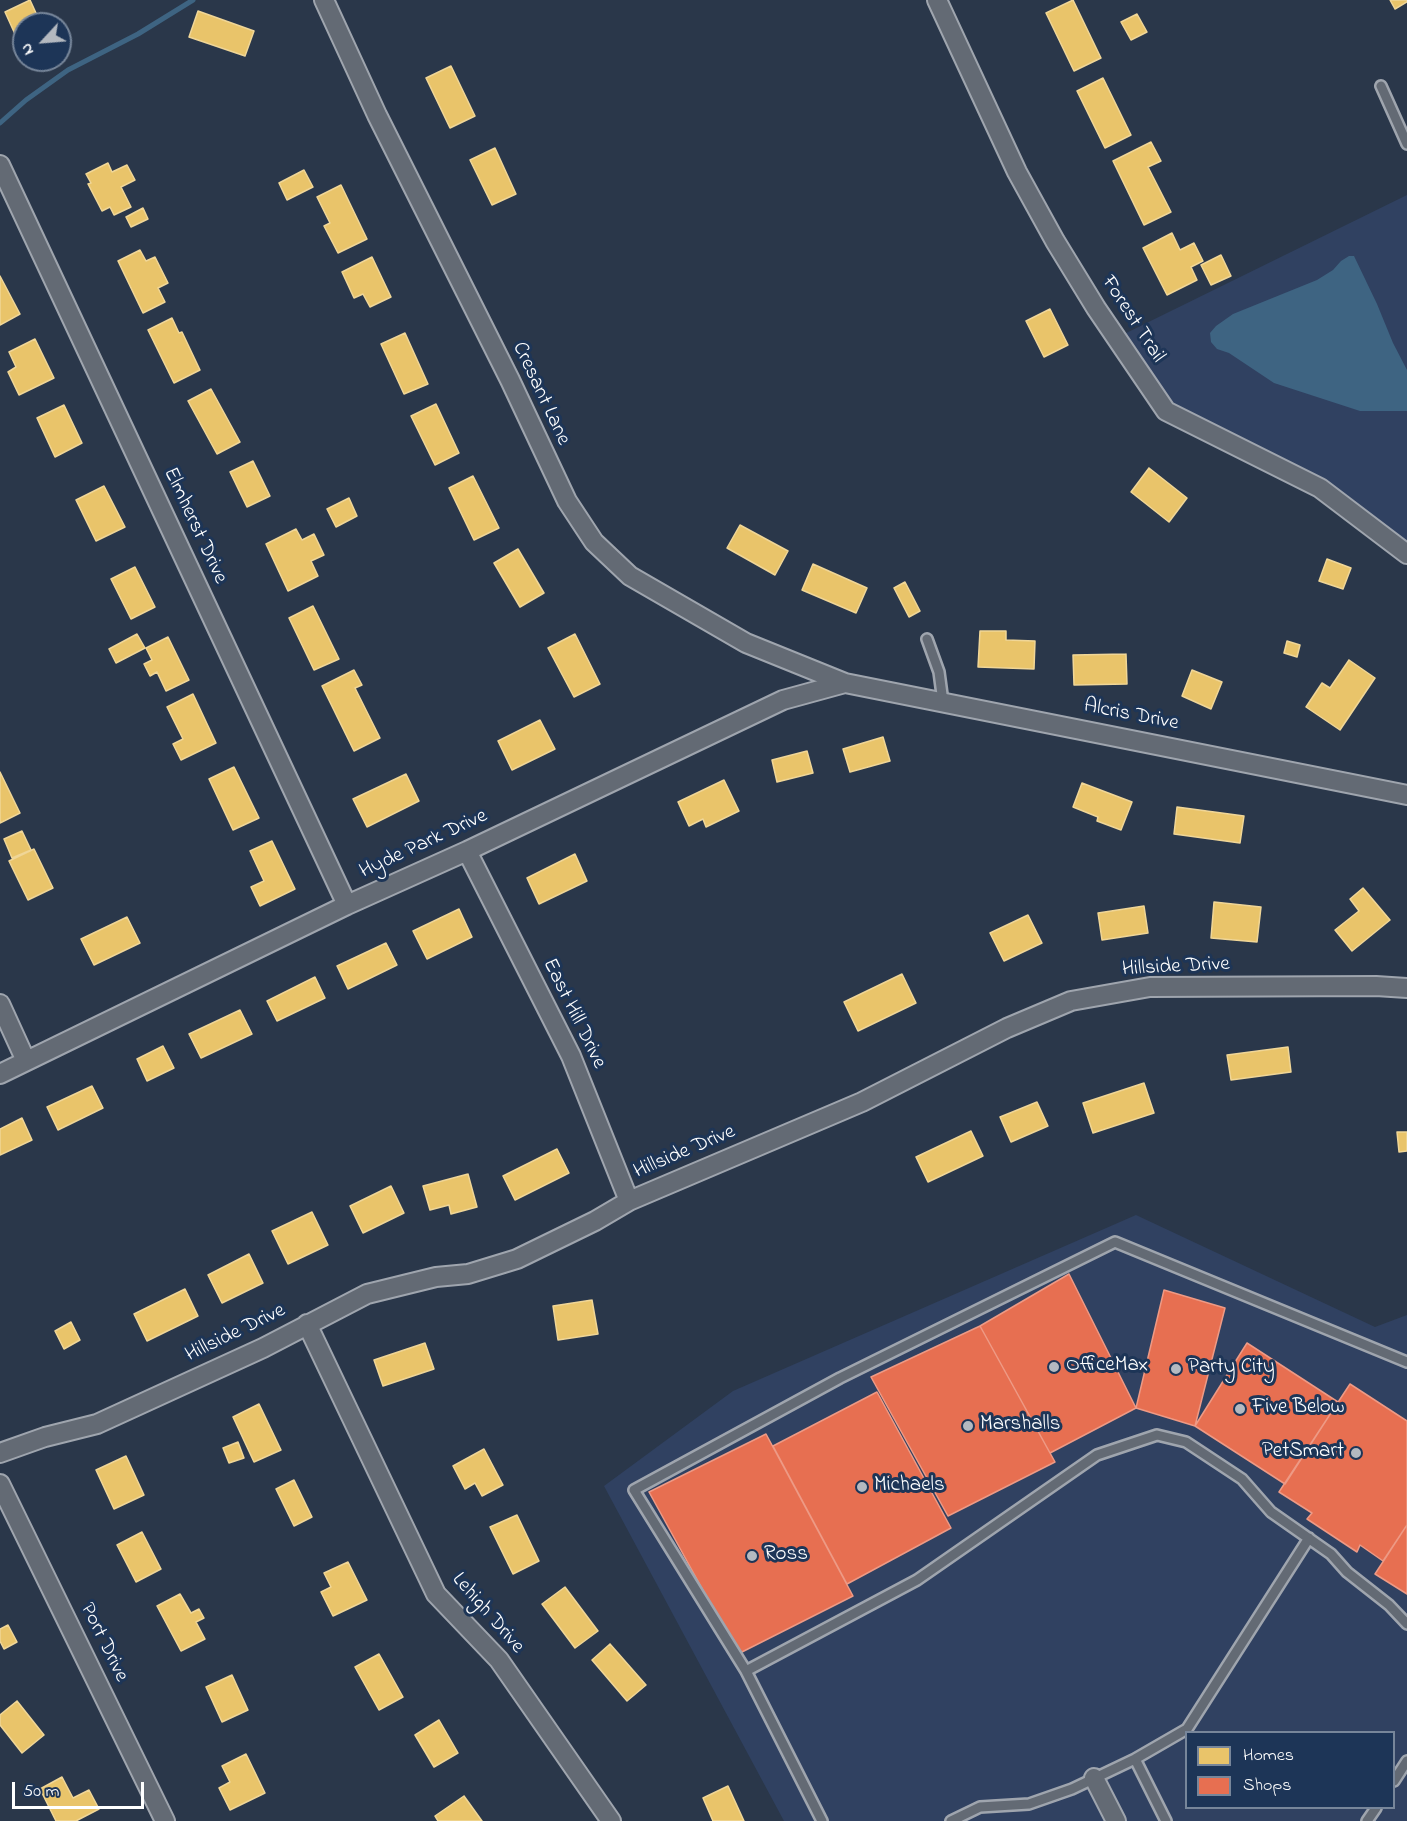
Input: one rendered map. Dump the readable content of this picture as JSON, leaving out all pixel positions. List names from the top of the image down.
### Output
{
  "streets": {
    "street": [
      "Forest Trail",
      "Cresant Lane",
      "Elmherst Drive",
      "Alcris Drive",
      "Hyde Park Drive",
      "Hillside Drive",
      "East Hill Drive",
      "Lehigh Drive",
      "Port Drive"
    ]
  },
  "crossings": [
    ["Cresant Lane", "Alcris Drive"],
    ["Cresant Lane", "Hyde Park Drive"],
    ["Elmherst Drive", "Hyde Park Drive"],
    ["Alcris Drive", "Hyde Park Drive"],
    ["Hyde Park Drive", "East Hill Drive"],
    ["Hillside Drive", "East Hill Drive"],
    ["Hillside Drive", "Lehigh Drive"]
  ],
  "places": [
    "OfficeMax",
    "Party City",
    "Five Below",
    "Marshalls",
    "PetSmart",
    "Michaels",
    "Ross"
  ],
  "legend": ["Homes", "Shops"],
  "scale_bar": "50 m",
  "north": "bottom left"
}
